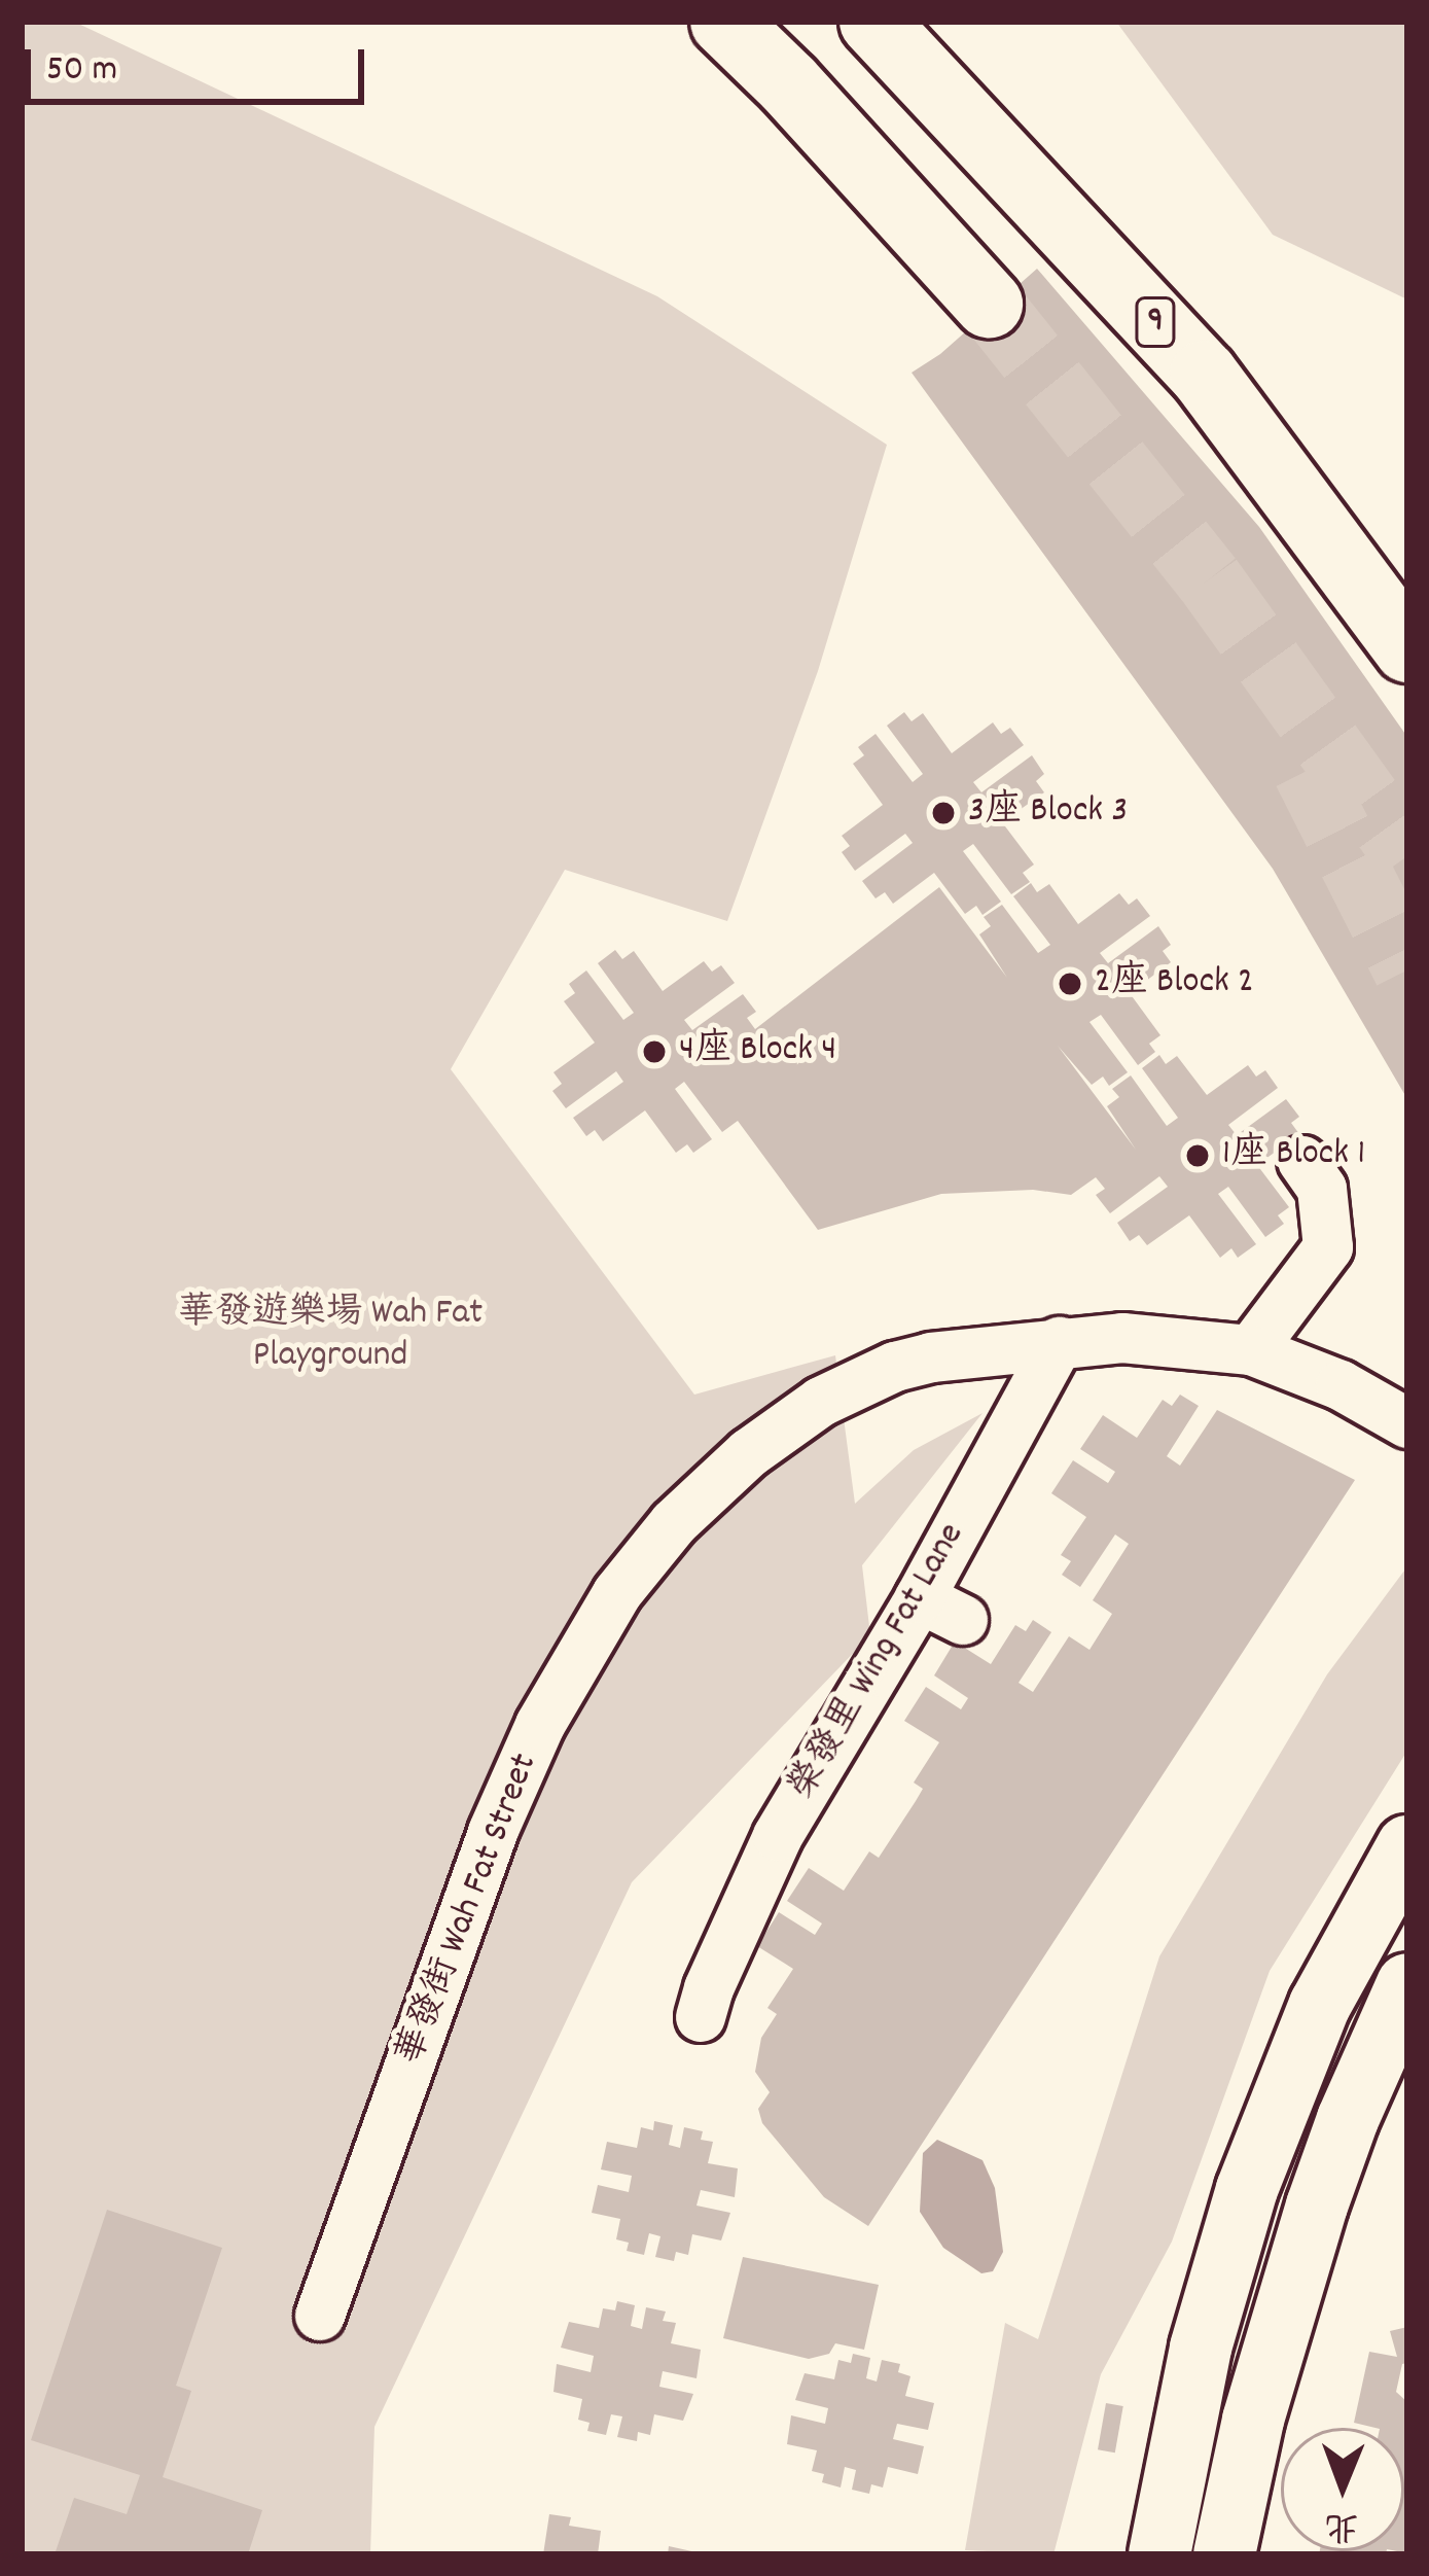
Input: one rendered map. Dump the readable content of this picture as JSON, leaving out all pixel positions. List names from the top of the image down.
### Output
{
  "streets": {
    "highway": ["9"],
    "street": ["榮發里 Wing Fat Lane", "華發街 Wah Fat Street"]
  },
  "crossings": [
    ["榮發里 Wing Fat Lane", "華發街 Wah Fat Street"]
  ],
  "parks": ["華發遊樂場 Wah Fat Playground"],
  "places": [
    "3座 Block 3",
    "2座 Block 2",
    "4座 Block 4",
    "1座 Block 1"
  ],
  "scale_bar": "50 m",
  "north": "bottom"
}
